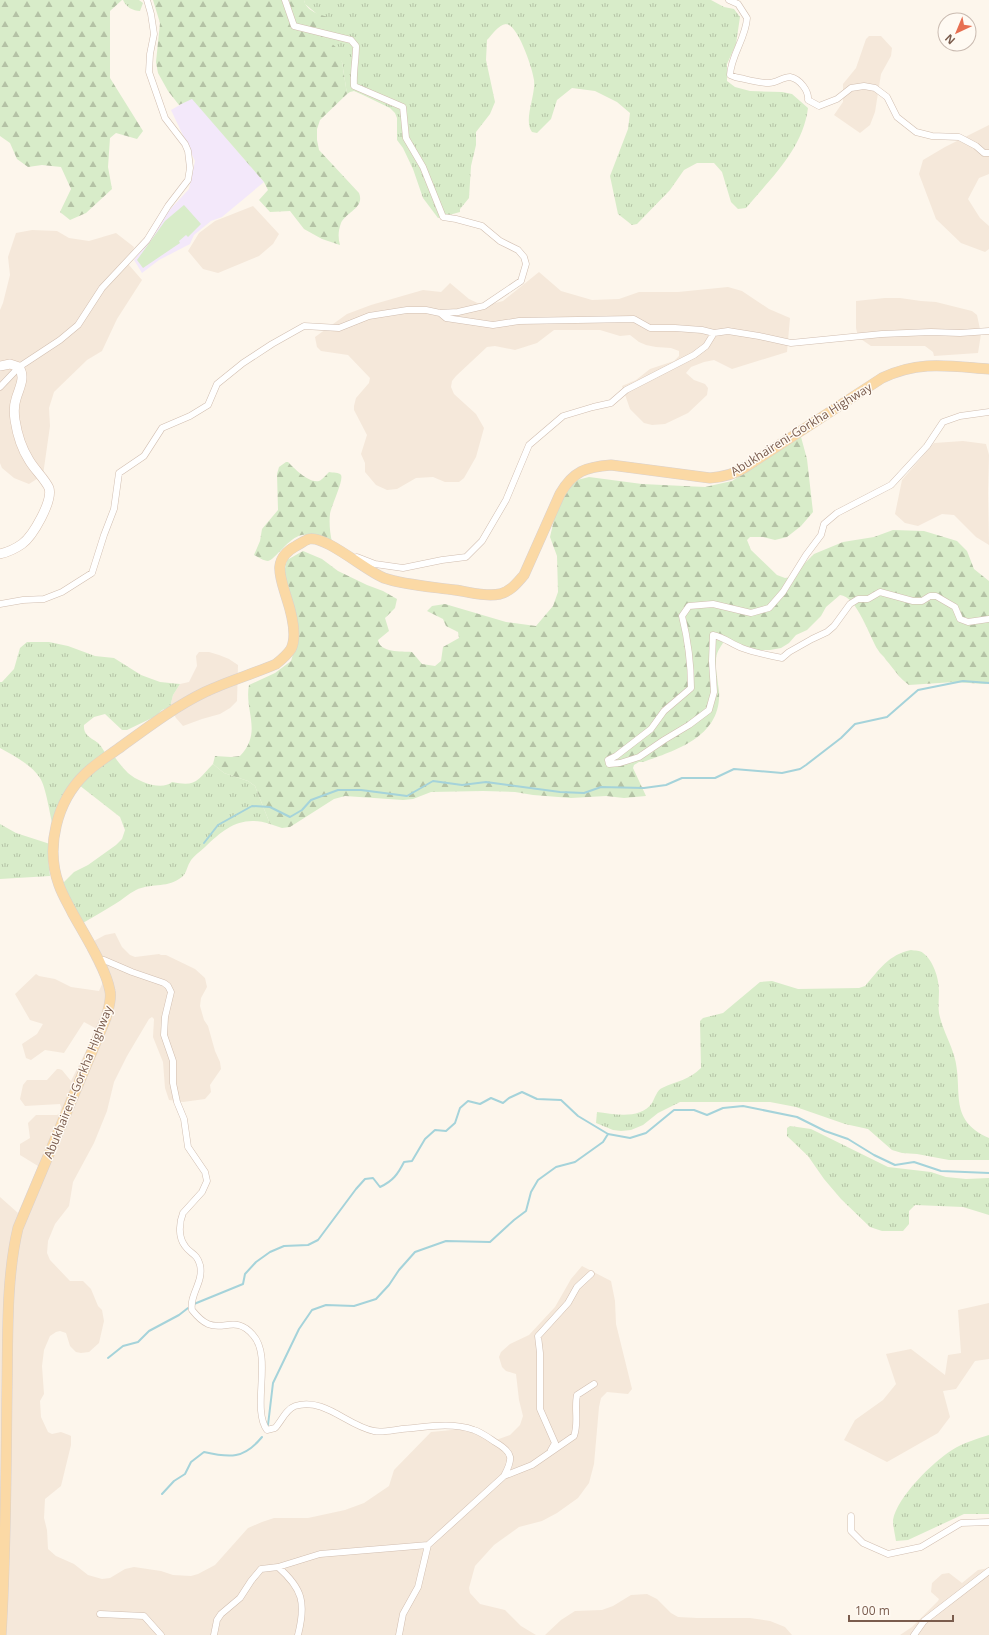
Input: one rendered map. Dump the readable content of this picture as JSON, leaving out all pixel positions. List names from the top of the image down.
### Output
{
  "streets": {
    "main road": ["Abukhaireni-Gorkha Highway"]
  },
  "scale_bar": "100 m",
  "north": "bottom left"
}
